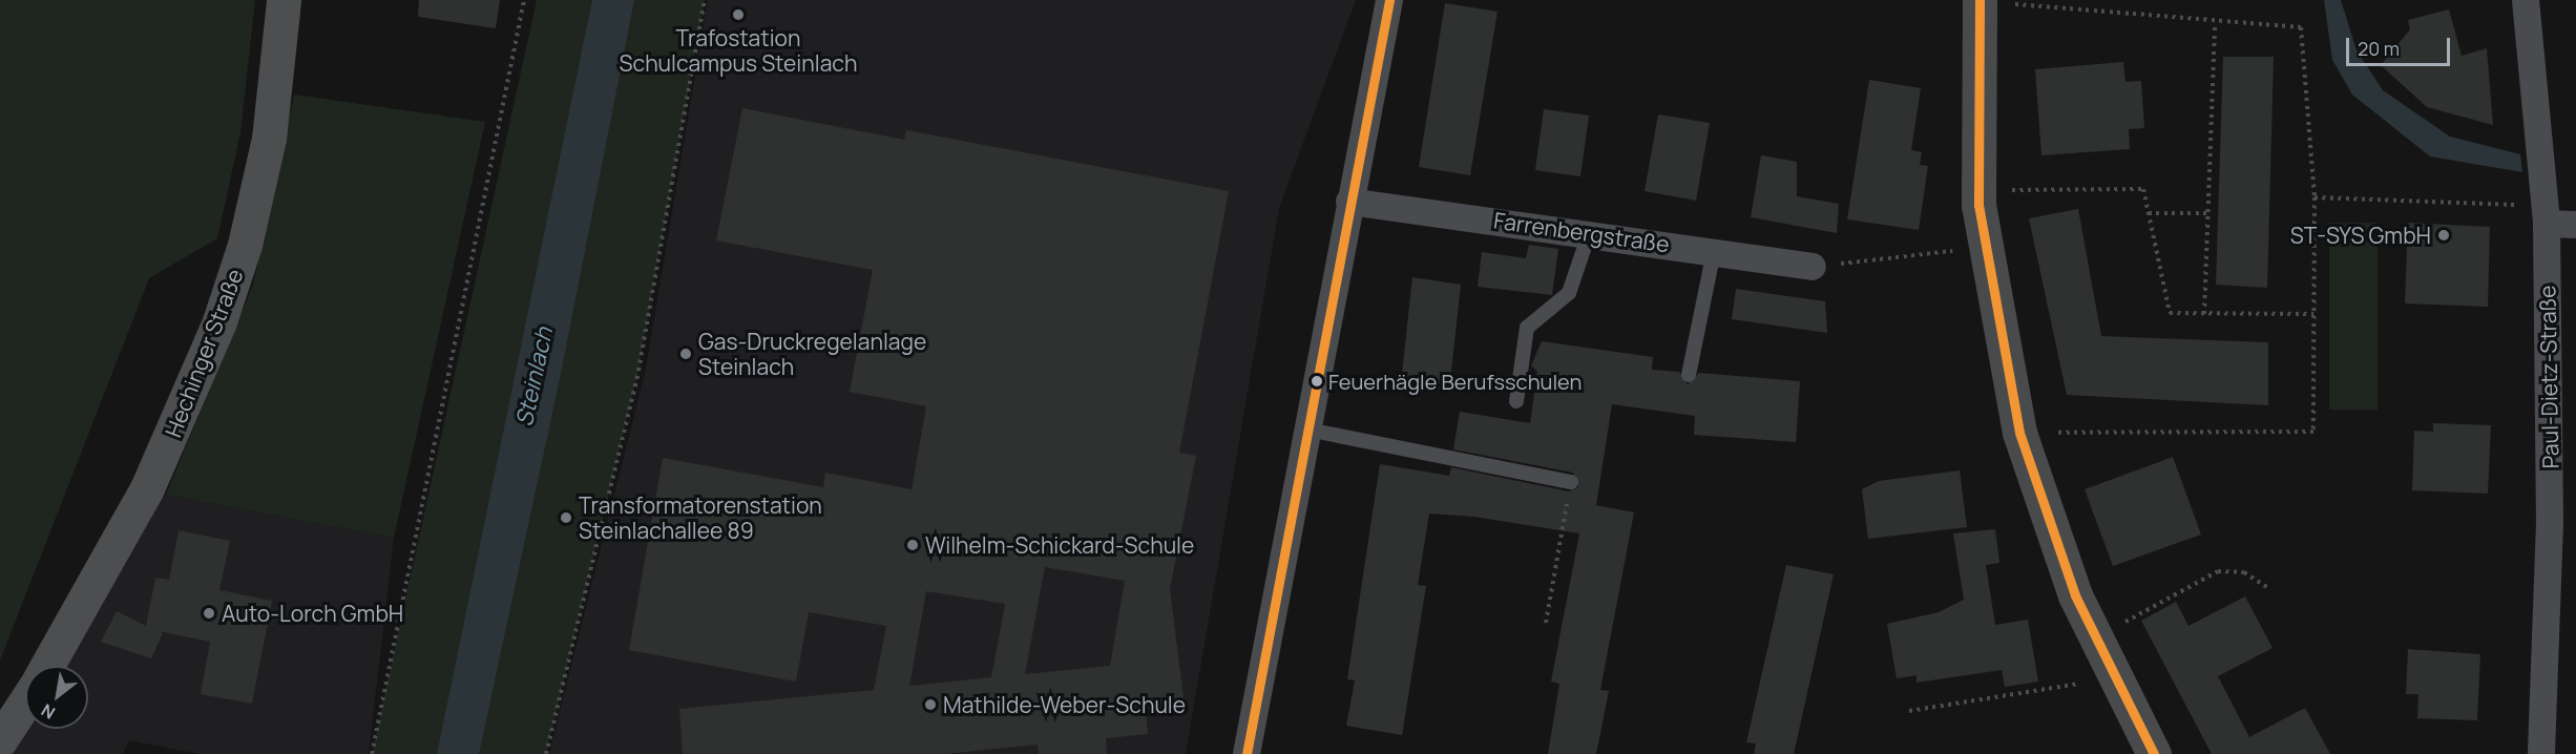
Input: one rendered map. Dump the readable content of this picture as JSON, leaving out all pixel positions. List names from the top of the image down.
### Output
{
  "streets": {
    "main road": ["Hechinger Straße"],
    "street": ["Farrenbergstraße", "Paul-Dietz-Straße"]
  },
  "water": ["Steinlach"],
  "places": [
    "Trafostation Schulcampus Steinlach",
    "ST-SYS GmbH",
    "Gas-Druckregelanlage Steinlach",
    "Feuerhägle Berufsschulen",
    "Transformatorenstation Steinlachallee 89",
    "Wilhelm-Schickard-Schule",
    "Auto-Lorch GmbH",
    "Mathilde-Weber-Schule"
  ],
  "scale_bar": "20 m",
  "north": "bottom left"
}
